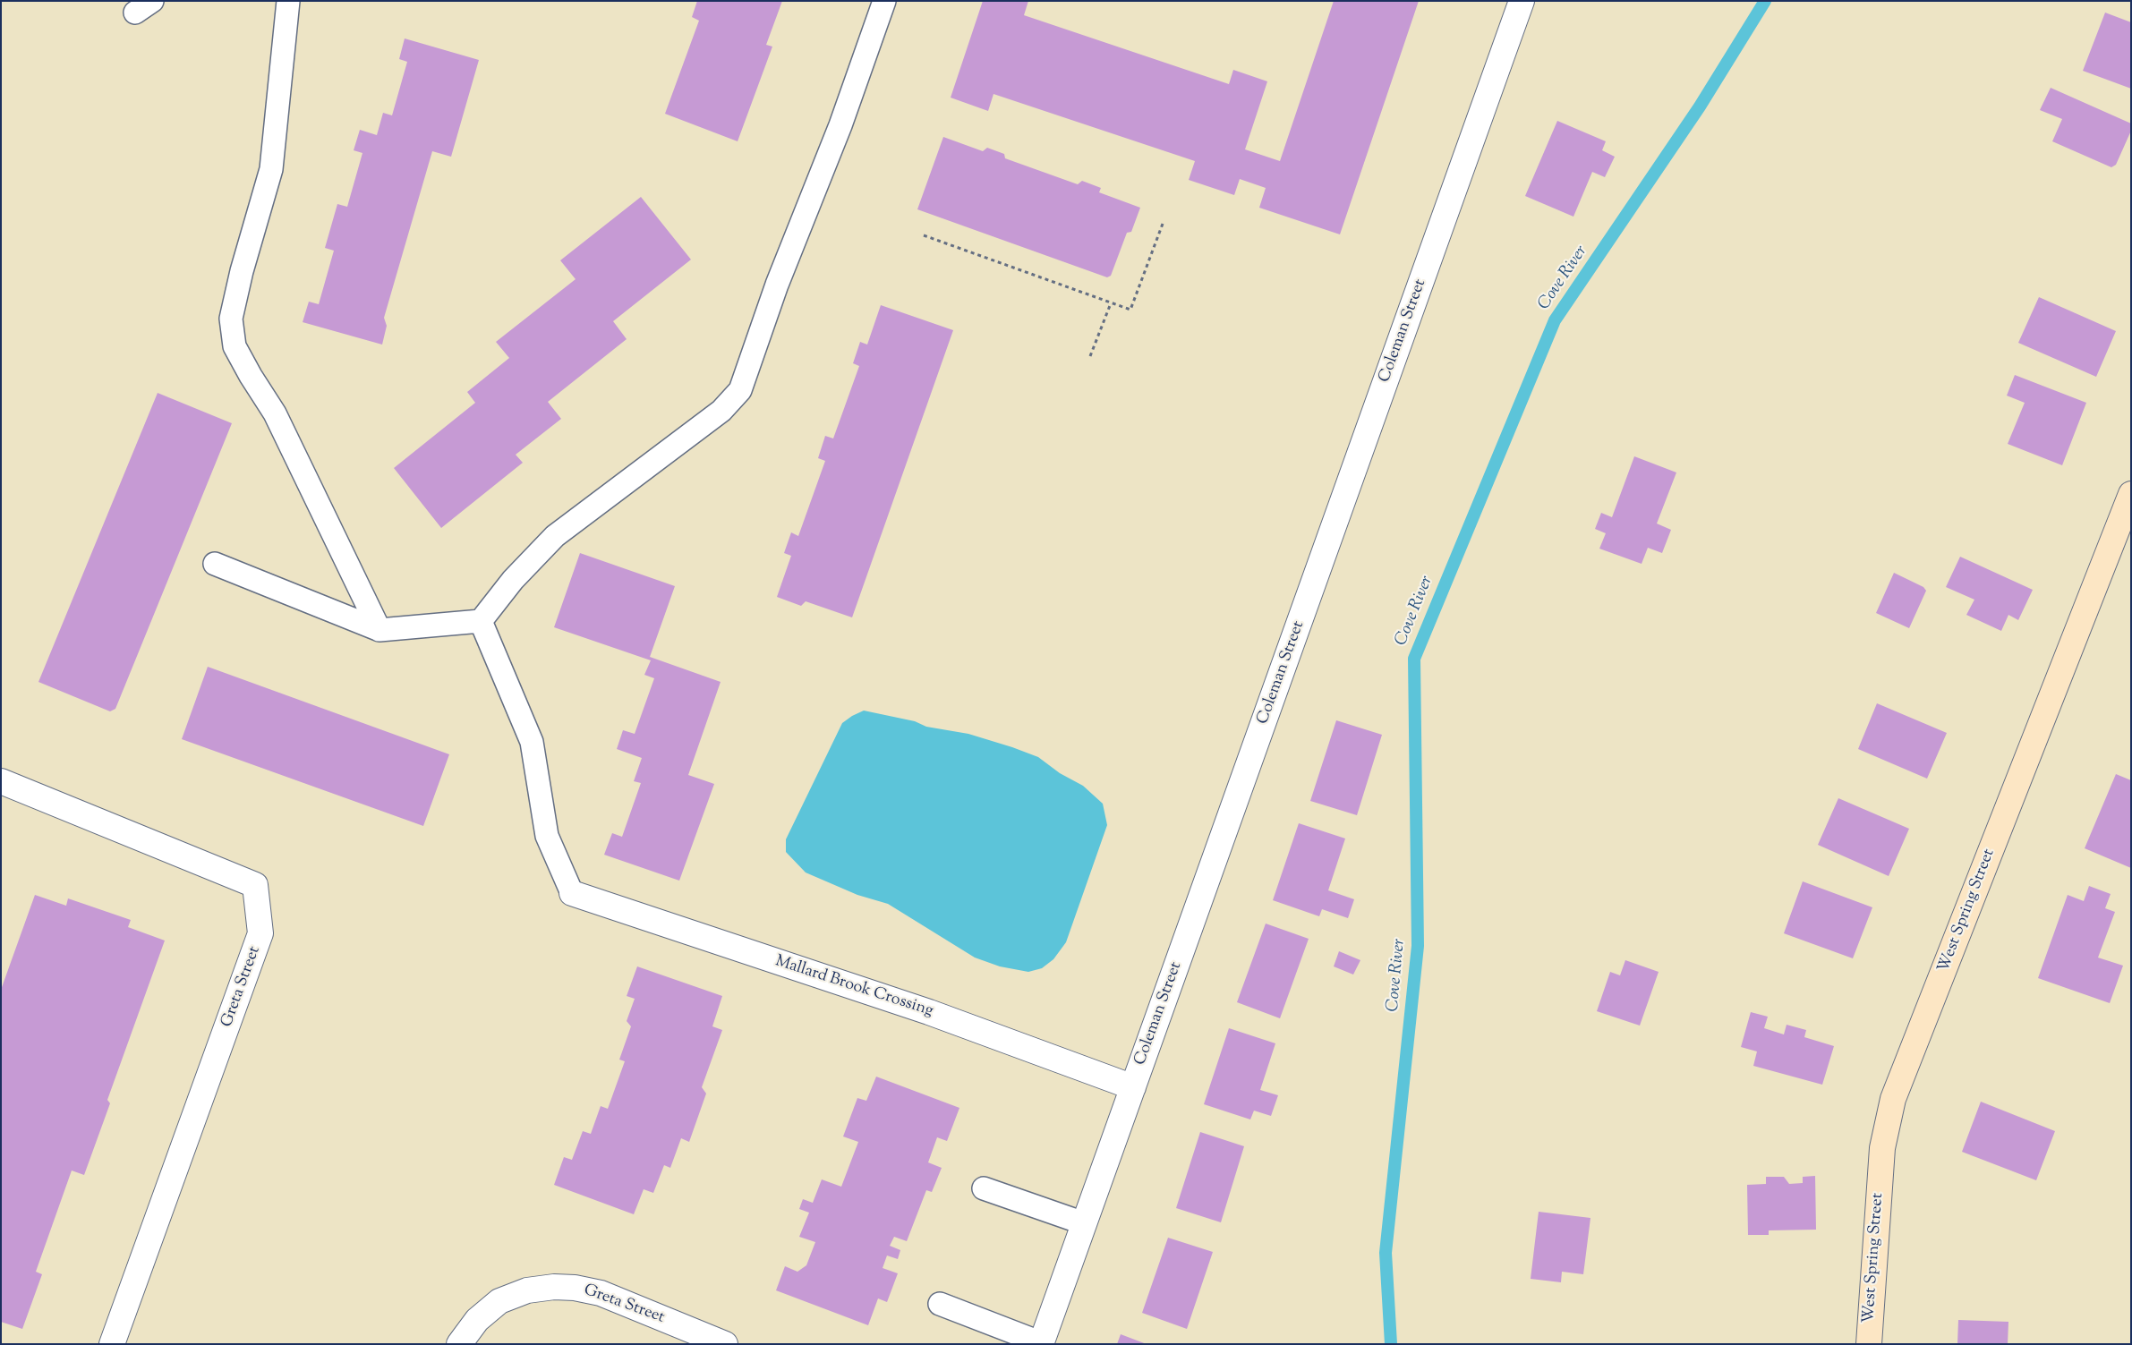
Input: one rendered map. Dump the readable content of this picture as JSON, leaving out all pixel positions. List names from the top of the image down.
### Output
{
  "streets": {
    "main road": ["West Spring Street"],
    "street": ["Coleman Street", "Greta Street", "Mallard Brook Crossing"]
  },
  "crossings": [
    ["Coleman Street", "Mallard Brook Crossing"]
  ],
  "water": ["Cove River"]
}
